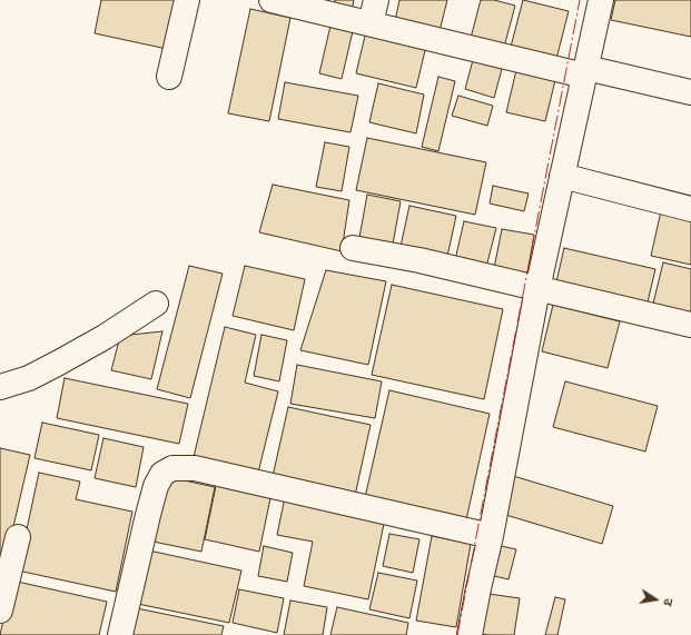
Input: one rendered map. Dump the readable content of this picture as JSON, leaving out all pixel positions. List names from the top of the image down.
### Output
{
  "north": "right"
}
